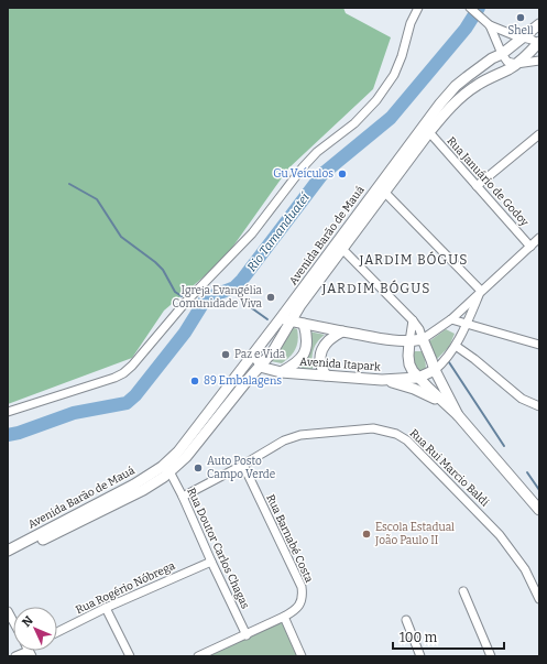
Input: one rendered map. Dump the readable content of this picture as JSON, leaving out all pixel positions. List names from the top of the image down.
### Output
{
  "streets": {
    "main road": ["Avenida Barão de Mauá", "Avenida Itapark"],
    "street": [
      "Rua Januário de Godoy",
      "Rua Rui Marcio Baldi",
      "Rua Barnabé Costa",
      "Rua Doutor Carlos Chagas",
      "Rua Rogério Nóbrega"
    ]
  },
  "crossings": [
    ["Rua Januário de Godoy", "Avenida Barão de Mauá"],
    ["Avenida Barão de Mauá", "Avenida Itapark"],
    ["Avenida Barão de Mauá", "Rua Doutor Carlos Chagas"],
    ["Rua Rui Marcio Baldi", "Rua Barnabé Costa"],
    ["Rua Rui Marcio Baldi", "Rua Doutor Carlos Chagas"],
    ["Rua Barnabé Costa", "Rua Doutor Carlos Chagas"],
    ["Rua Doutor Carlos Chagas", "Rua Rogério Nóbrega"]
  ],
  "districts": ["JARDIM BÓGUS", "JARDIM BÓGUS"],
  "water": ["Rio Tamanduateí"],
  "places": [
    "Shell",
    "Gu Veículos",
    "Igreja Evangélia Comunidade Viva",
    "Paz e Vida",
    "89 Embalagens",
    "Auto Posto Campo Verde",
    "Escola Estadual João Paulo II"
  ],
  "scale_bar": "100 m",
  "north": "top left"
}
